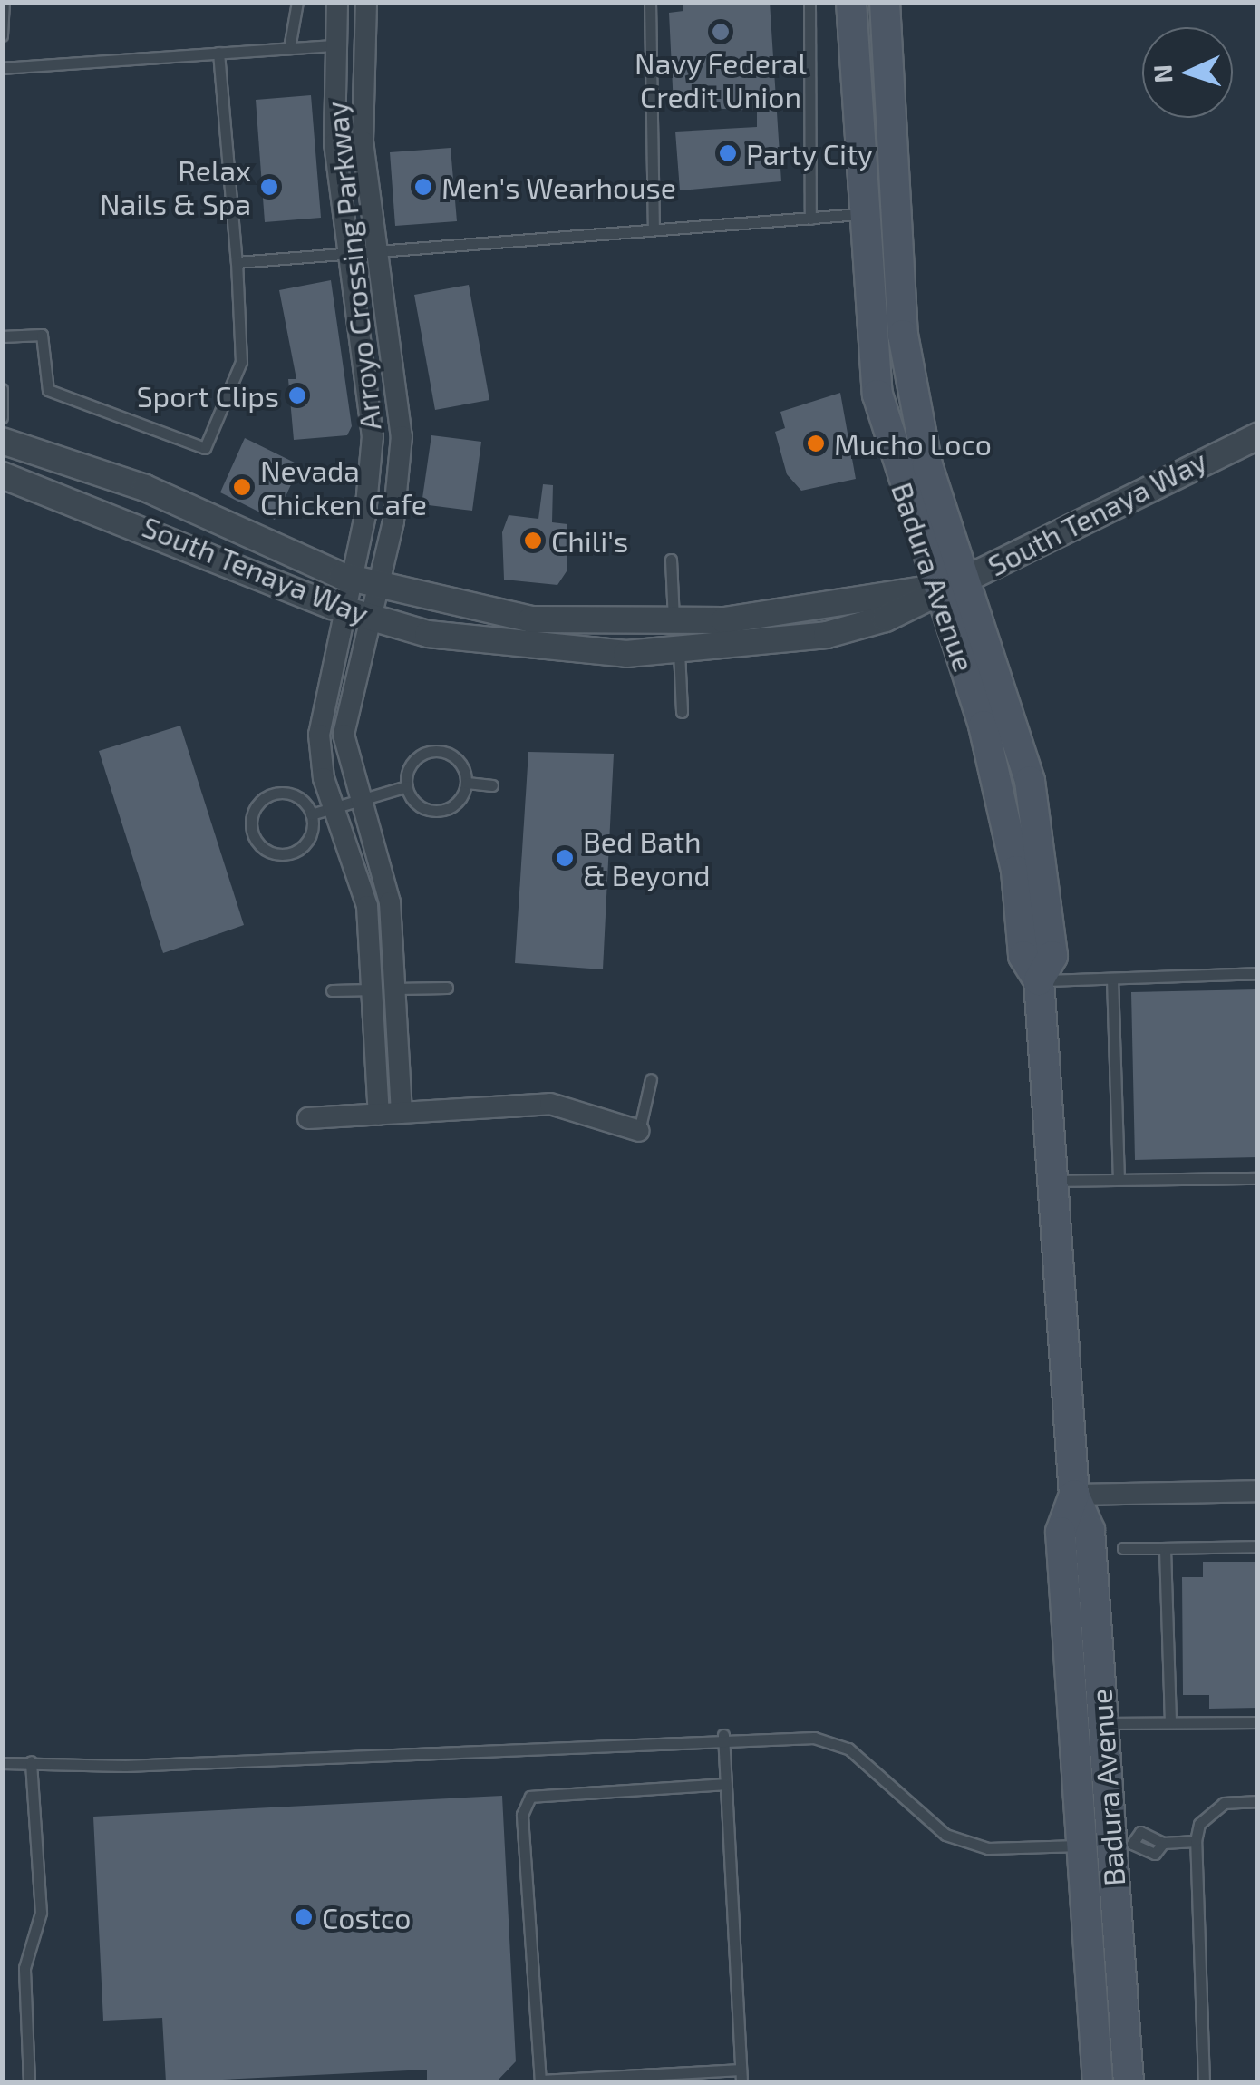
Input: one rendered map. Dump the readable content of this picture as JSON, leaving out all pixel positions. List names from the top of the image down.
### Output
{
  "streets": {
    "main road": ["Badura Avenue"],
    "street": ["Arroyo Crossing Parkway", "South Tenaya Way"]
  },
  "crossings": [
    ["Arroyo Crossing Parkway", "South Tenaya Way"],
    ["South Tenaya Way", "Badura Avenue"]
  ],
  "places": [
    "Navy Federal Credit Union",
    "Party City",
    "Relax Nails & Spa",
    "Men's Wearhouse",
    "Sport Clips",
    "Mucho Loco",
    "Nevada Chicken Cafe",
    "Chili's",
    "Bed Bath & Beyond",
    "Costco"
  ],
  "north": "left"
}
